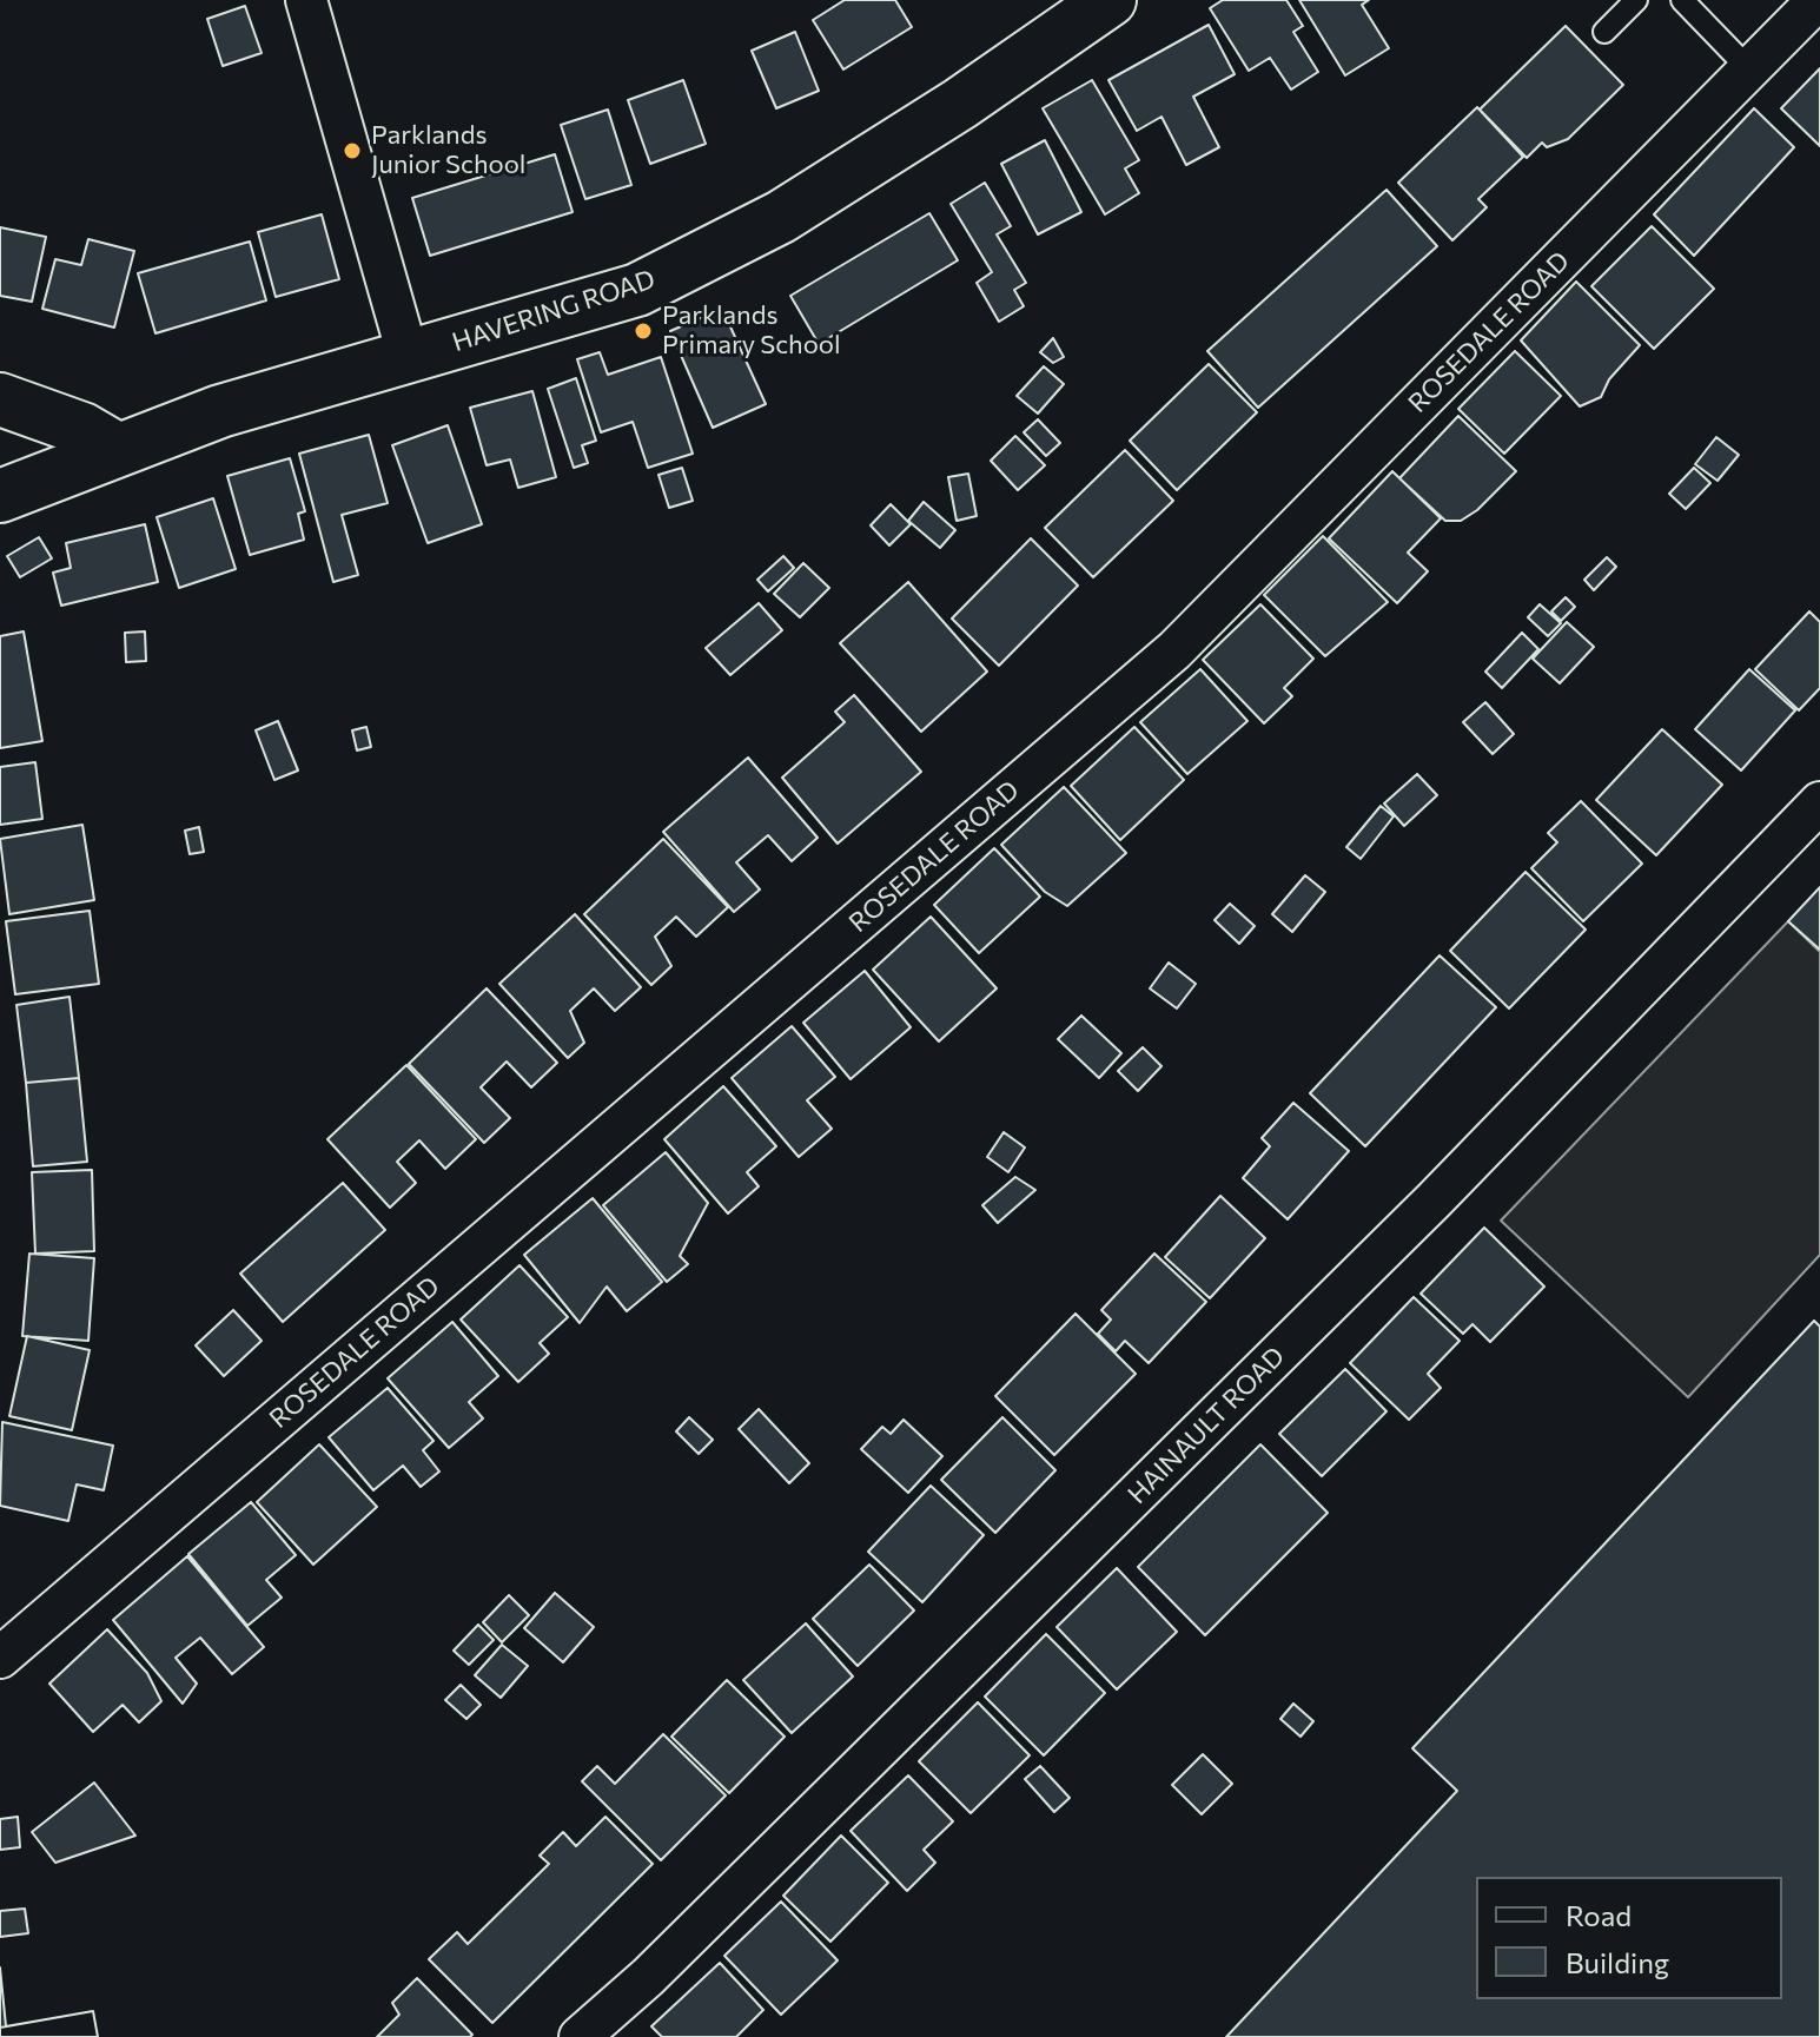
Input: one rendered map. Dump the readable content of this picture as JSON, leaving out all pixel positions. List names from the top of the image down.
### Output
{
  "streets": {
    "main road": ["HAVERING ROAD"],
    "street": ["ROSEDALE ROAD", "HAINAULT ROAD"]
  },
  "places": ["Parklands Junior School", "Parklands Primary School"],
  "legend": ["Road", "Building"]
}
